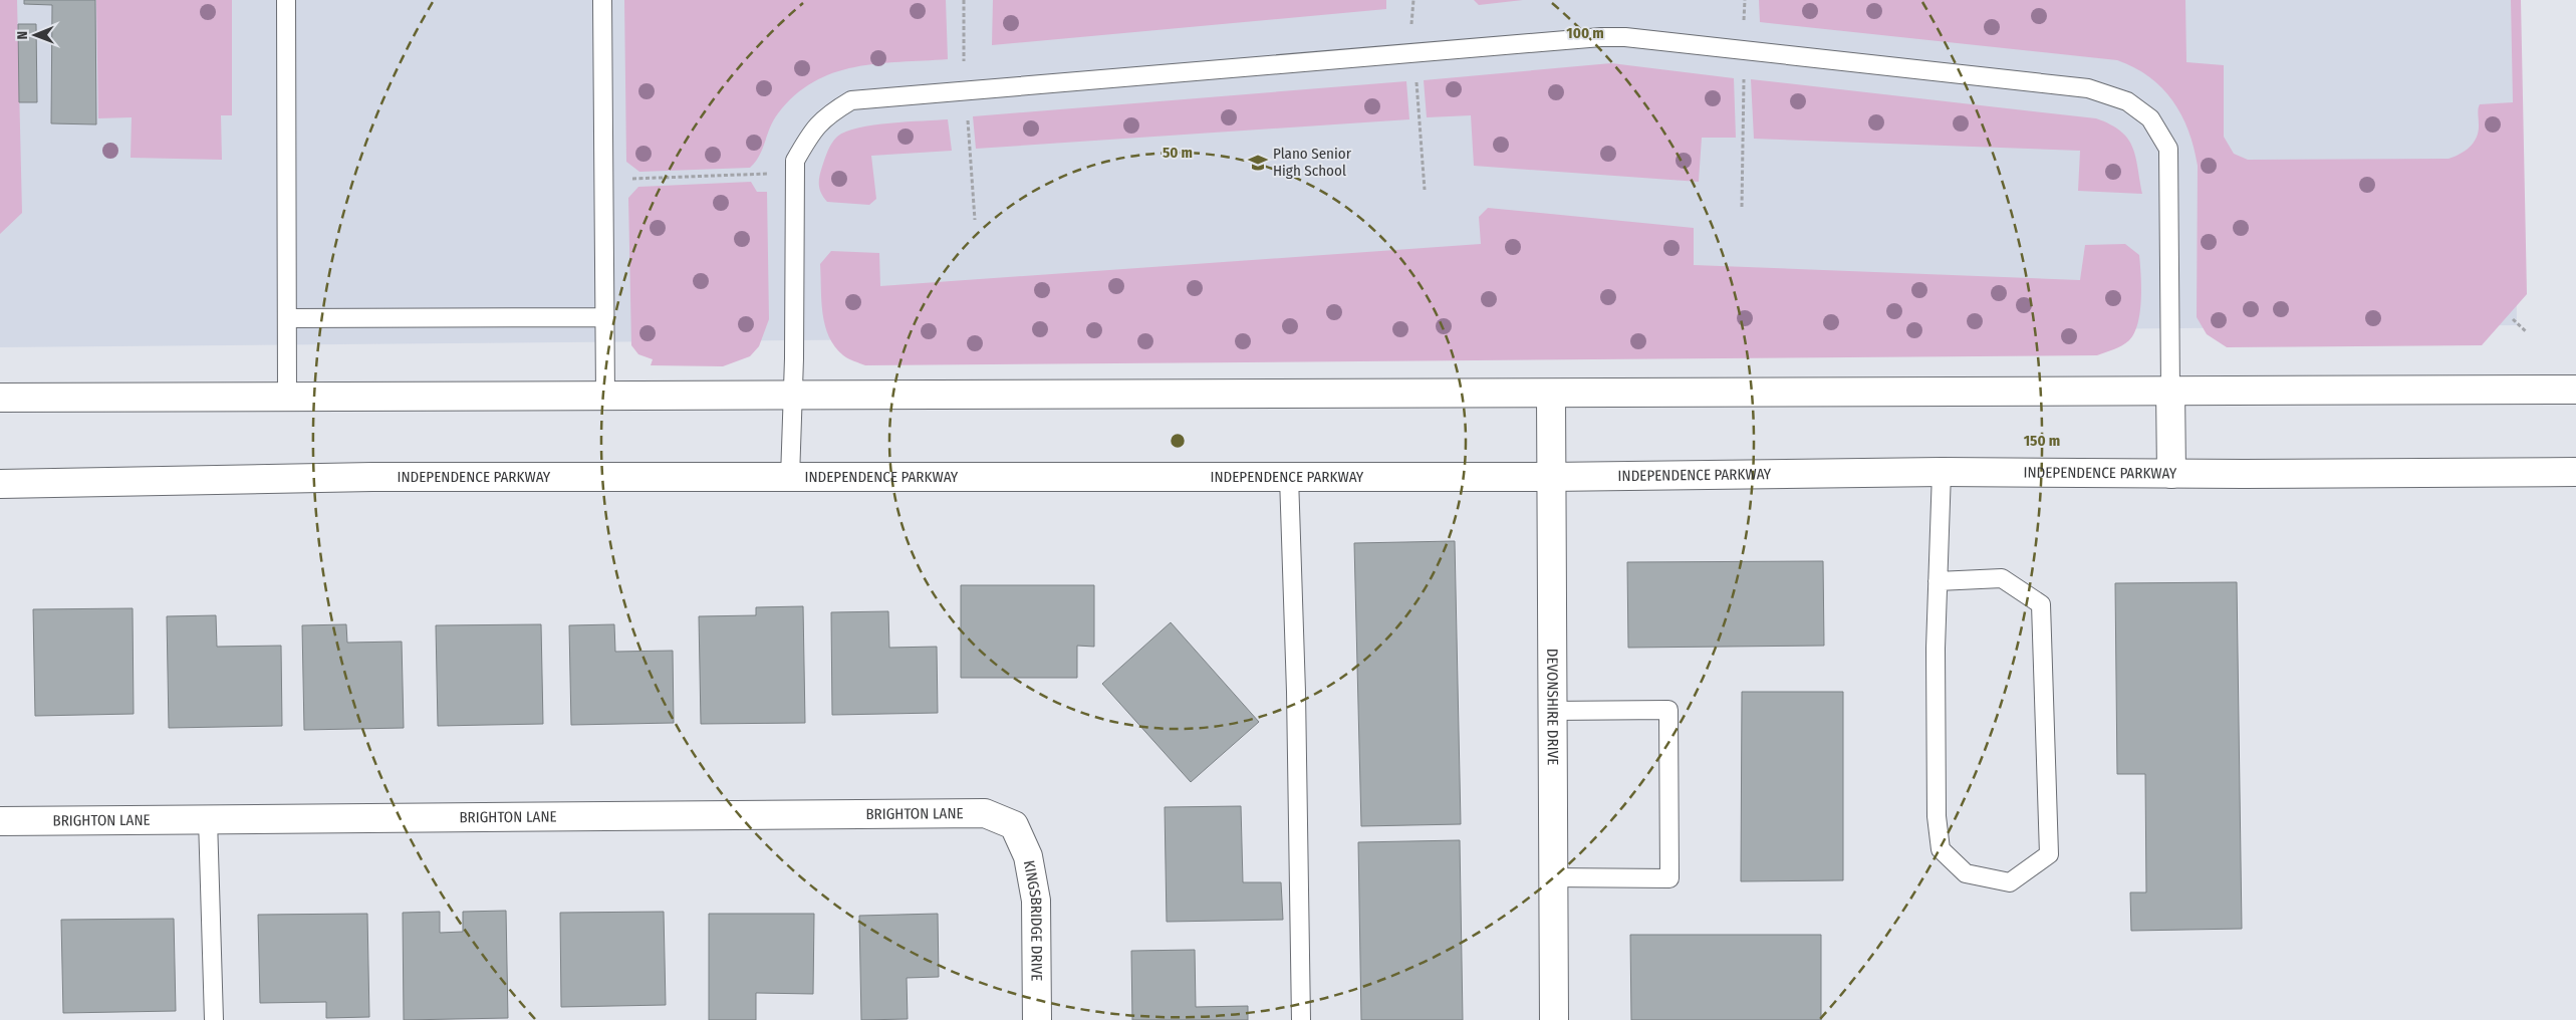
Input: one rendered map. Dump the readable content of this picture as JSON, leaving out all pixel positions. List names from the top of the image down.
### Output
{
  "streets": {
    "main road": [
      "INDEPENDENCE PARKWAY",
      "DEVONSHIRE DRIVE",
      "BRIGHTON LANE",
      "KINGSBRIDGE DRIVE"
    ]
  },
  "crossings": [
    ["INDEPENDENCE PARKWAY", "DEVONSHIRE DRIVE"],
    ["BRIGHTON LANE", "KINGSBRIDGE DRIVE"]
  ],
  "places": {
    "school or university": ["Plano Senior High School"]
  },
  "north": "left",
  "rings": ["100 m", "50 m", "150 m"]
}
